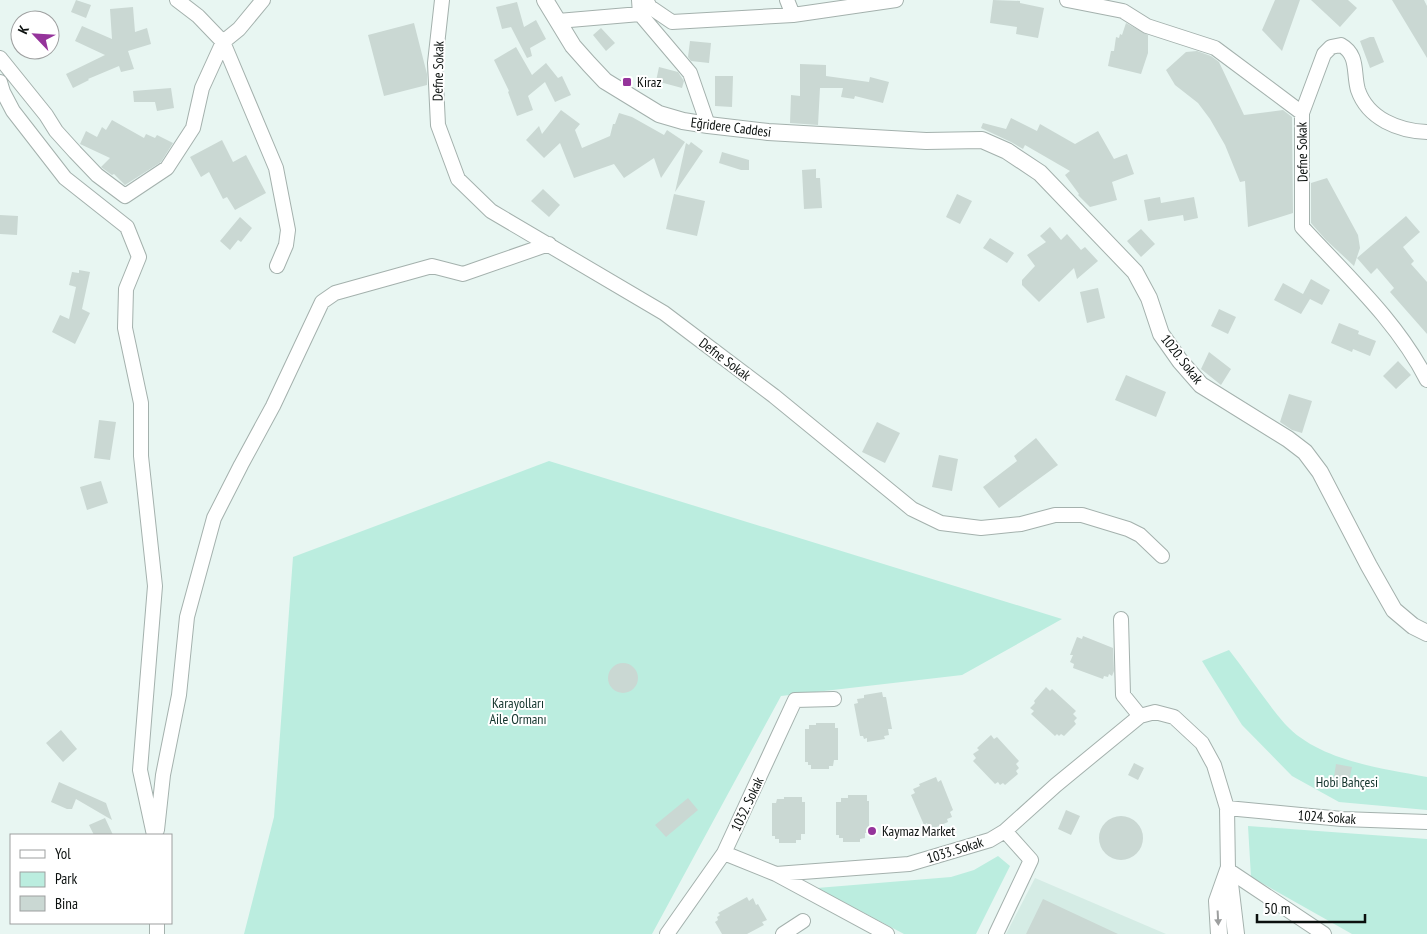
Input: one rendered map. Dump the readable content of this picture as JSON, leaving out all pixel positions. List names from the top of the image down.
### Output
{
  "streets": {
    "street": [
      "Defne Sokak",
      "Eğridere Caddesi",
      "1020. Sokak",
      "1032. Sokak",
      "1024. Sokak",
      "1033. Sokak"
    ]
  },
  "crossings": [
    ["Eğridere Caddesi", "1020. Sokak"],
    ["1032. Sokak", "1033. Sokak"]
  ],
  "parks": ["Karayolları Aile Ormanı", "Hobi Bahçesi"],
  "places": {
    "transit": ["Kiraz"],
    "other": ["Kaymaz Market"]
  },
  "legend": ["Yol", "Park", "Bina"],
  "scale_bar": "50 m",
  "north": "top left"
}
